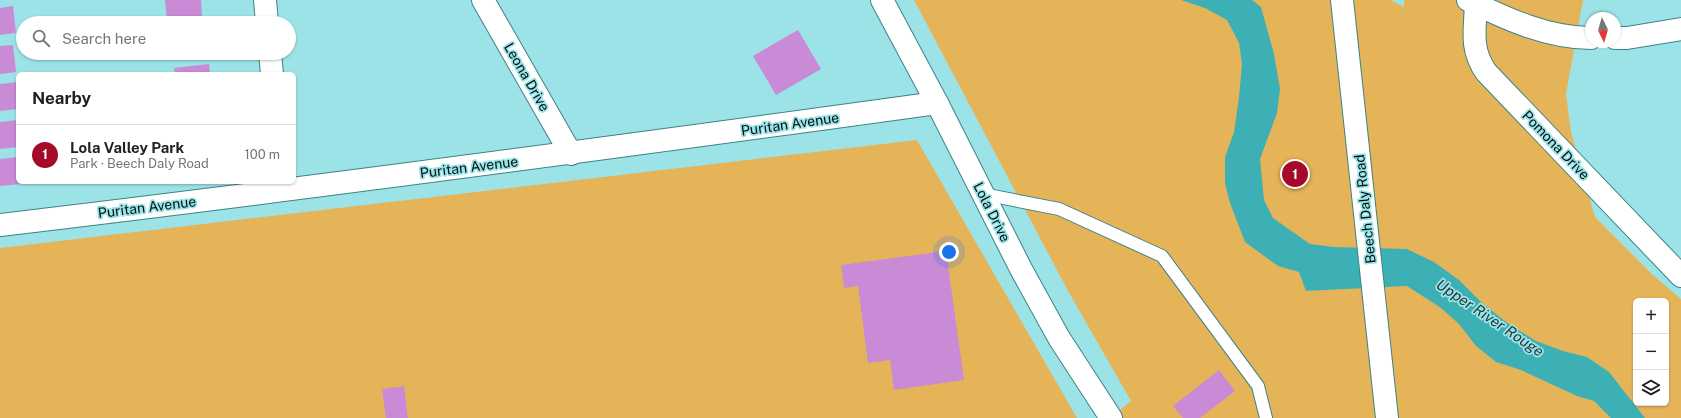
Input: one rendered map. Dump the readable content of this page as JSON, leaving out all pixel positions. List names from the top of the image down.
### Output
{
  "streets": {
    "street": [
      "Leona Drive",
      "Puritan Avenue",
      "Pomona Drive",
      "Beech Daly Road",
      "Lola Drive"
    ]
  },
  "crossings": [
    ["Leona Drive", "Puritan Avenue"],
    ["Puritan Avenue", "Lola Drive"]
  ],
  "water": ["Upper River Rouge"],
  "north": "bottom",
  "page": {
    "search": "Search here",
    "heading": "Nearby",
    "list": [
      {
        "mark": "1",
        "name": "Lola Valley Park",
        "note": "Park · Beech Daly Road",
        "value": "100 m"
      }
    ],
    "pins": "1",
    "map_buttons": ["+", "−"]
  }
}
